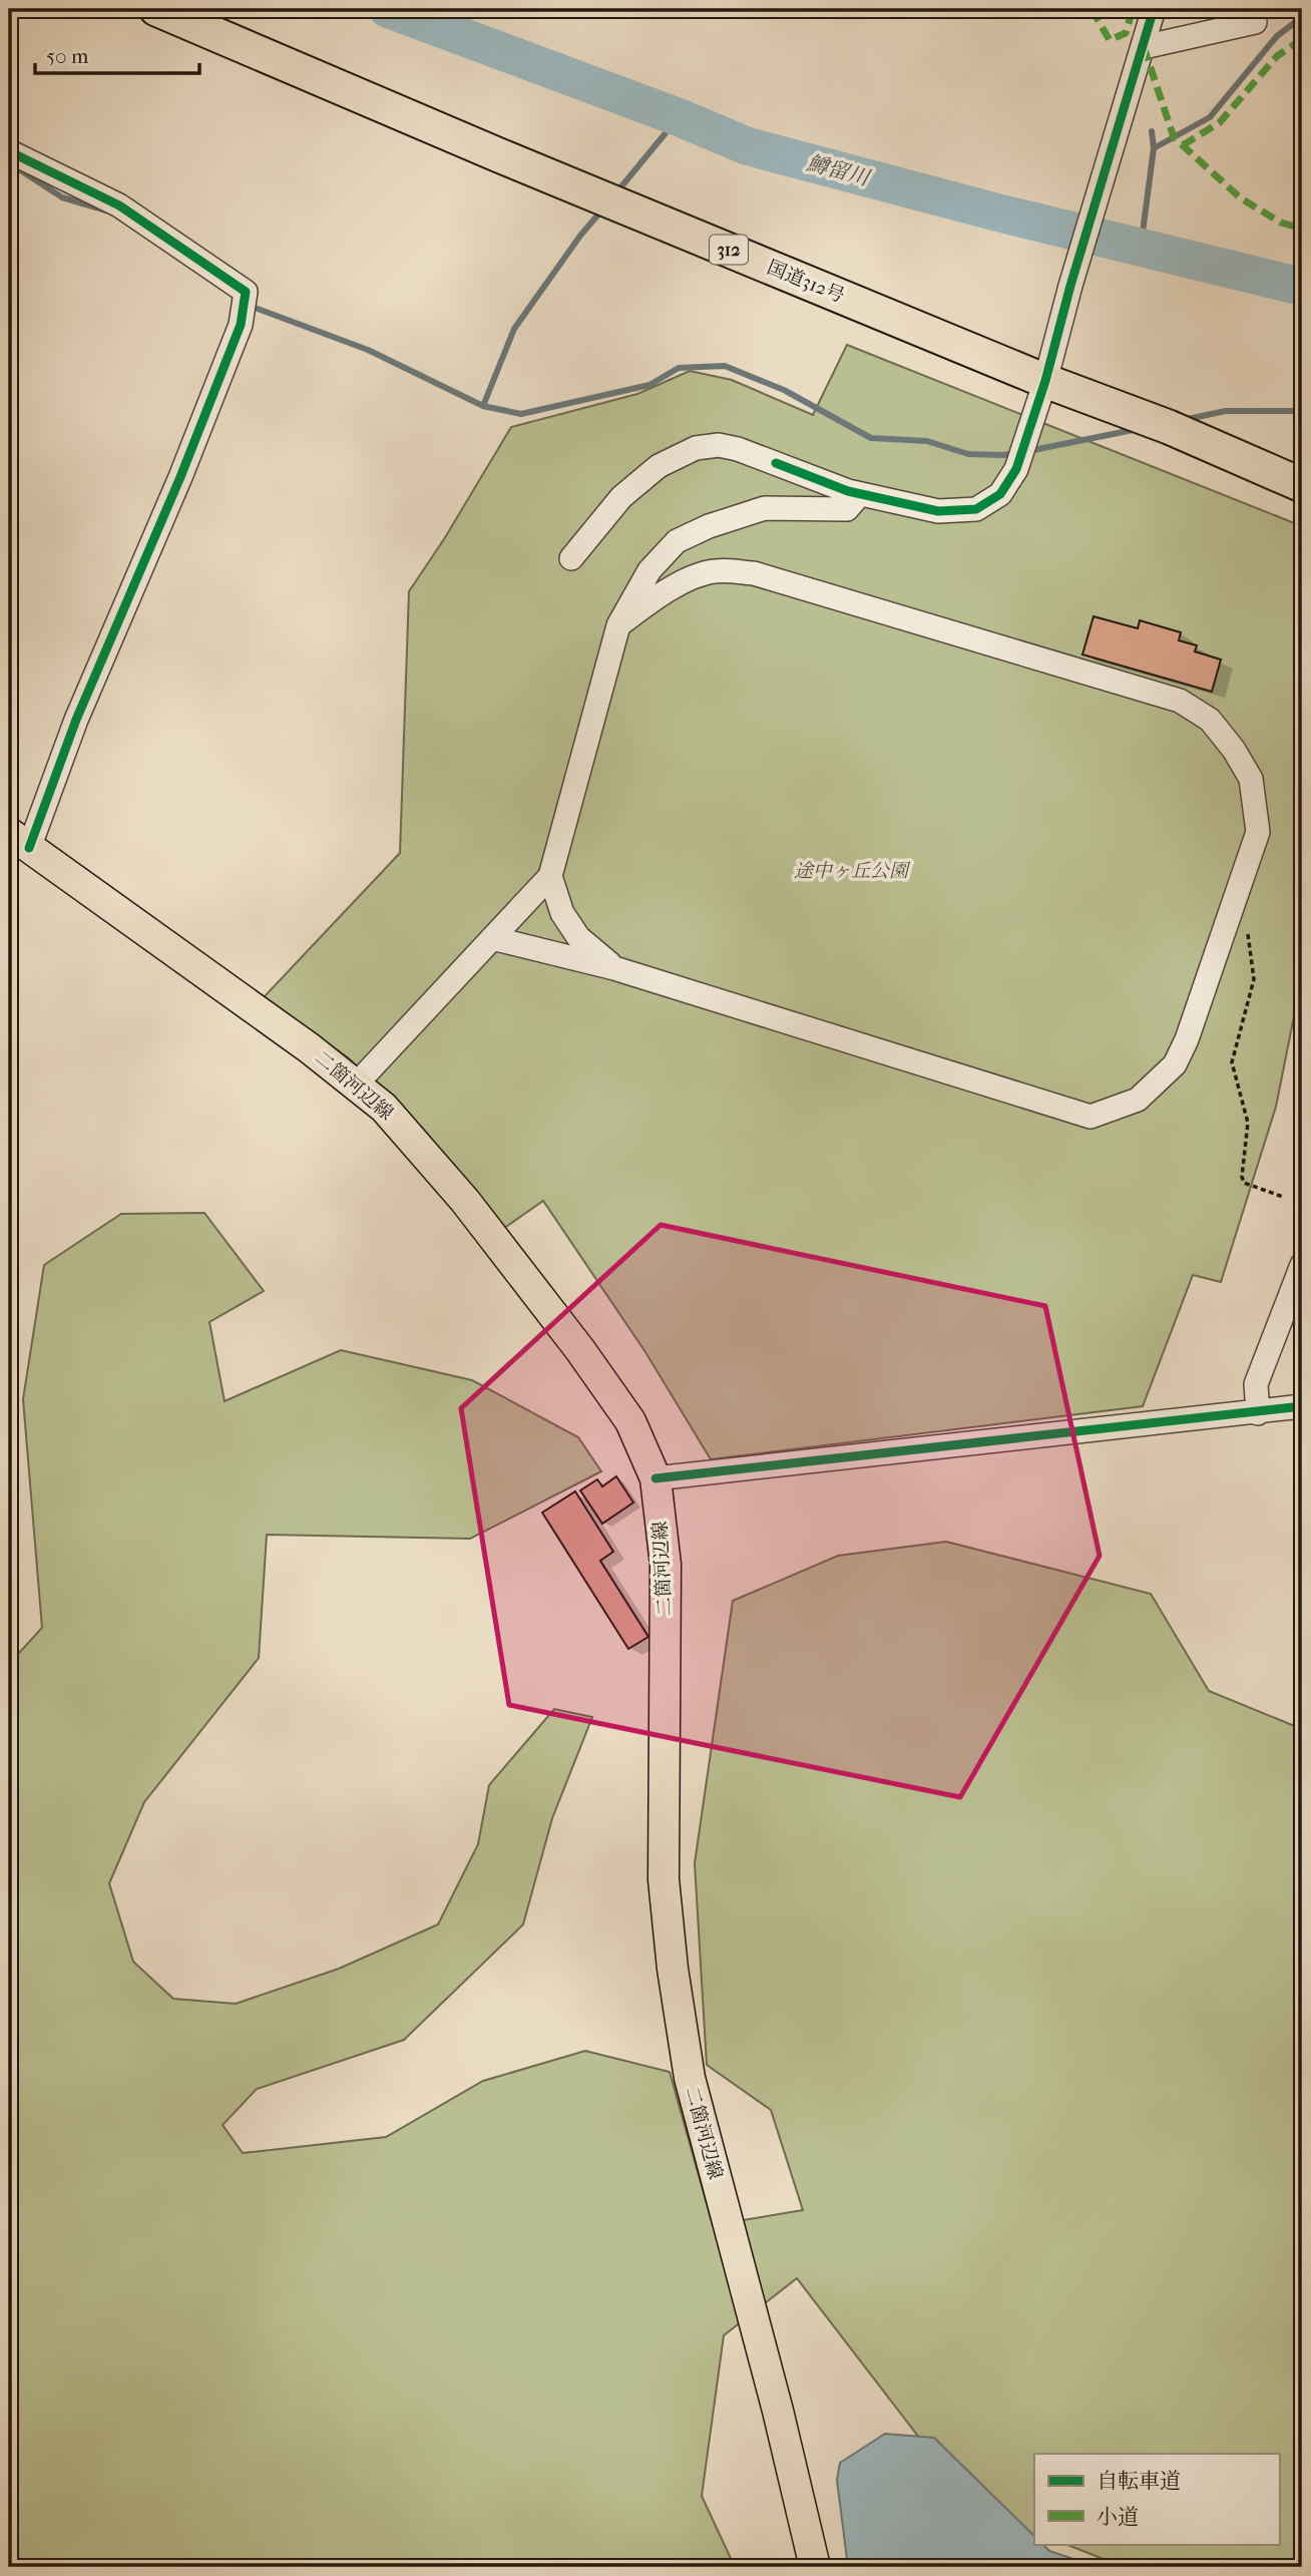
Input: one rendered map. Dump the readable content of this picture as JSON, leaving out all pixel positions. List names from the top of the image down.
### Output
{
  "streets": {
    "highway": ["312", "国道312号"],
    "main road": ["二箇河辺線"]
  },
  "water": ["鱒留川"],
  "parks": ["途中ヶ丘公園"],
  "legend": ["自転車道", "小道"],
  "scale_bar": "50 m"
}
